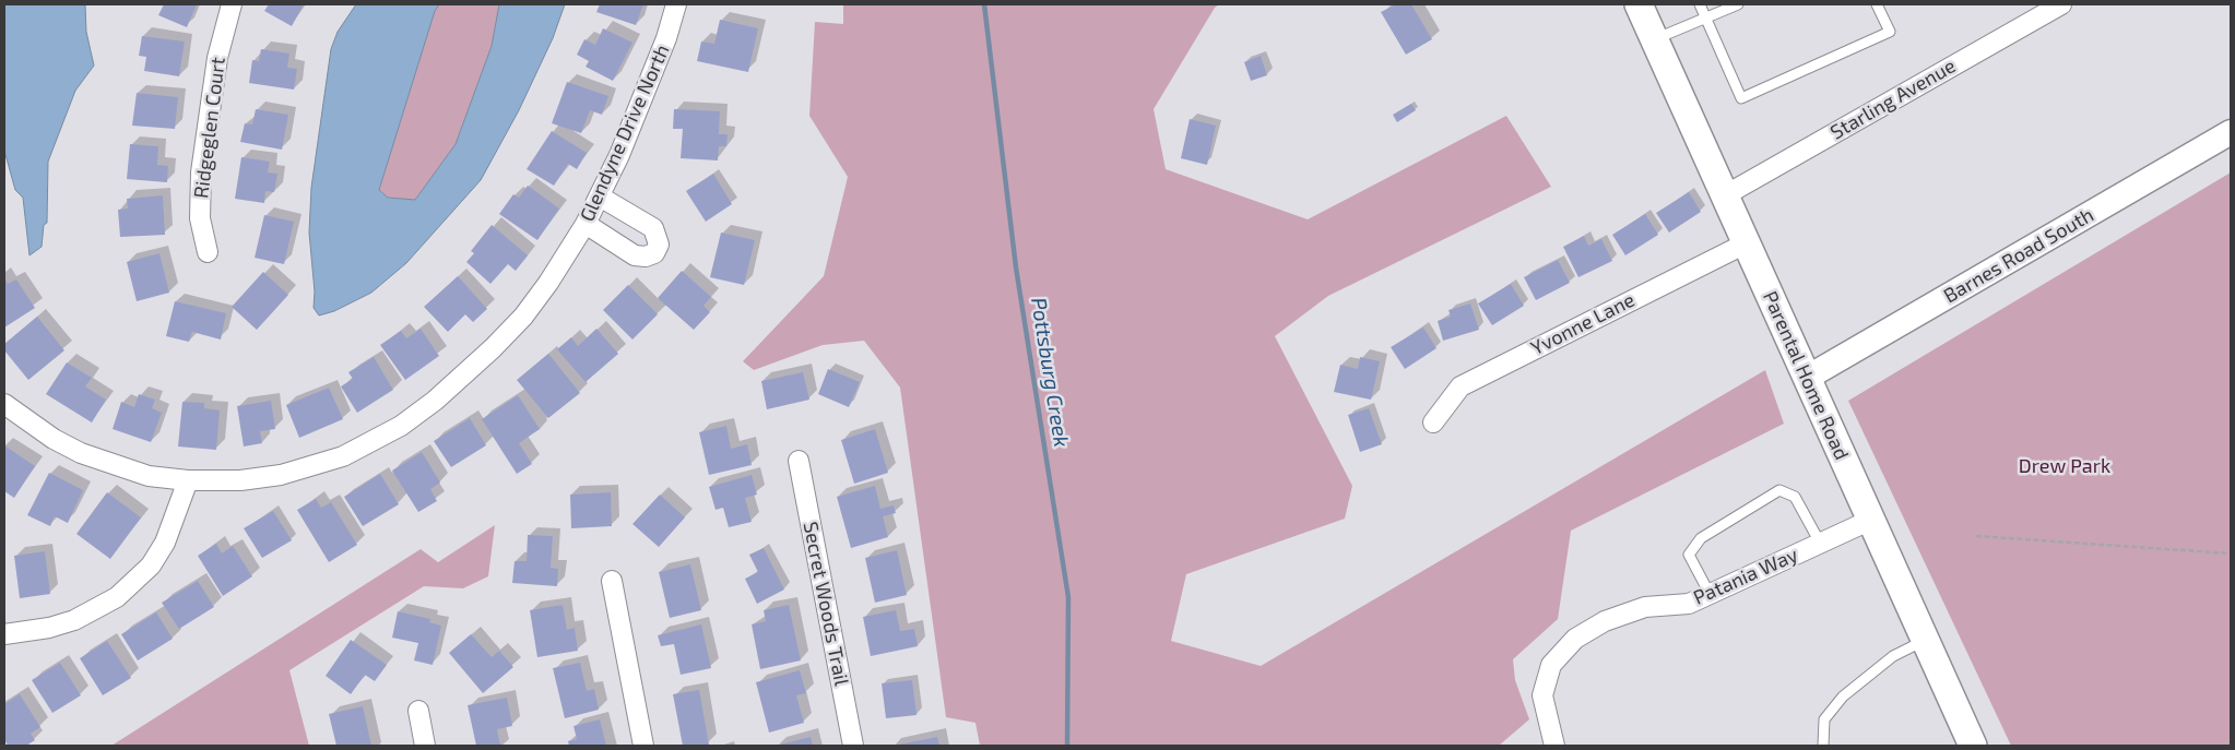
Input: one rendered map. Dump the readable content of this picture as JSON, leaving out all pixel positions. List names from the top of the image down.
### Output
{
  "streets": {
    "main road": ["Parental Home Road"],
    "street": [
      "Starling Avenue",
      "Ridgeglen Court",
      "Glendyne Drive North",
      "Barnes Road South",
      "Yvonne Lane",
      "Patania Way",
      "Secret Woods Trail"
    ]
  },
  "crossings": [
    ["Starling Avenue", "Parental Home Road"],
    ["Barnes Road South", "Parental Home Road"],
    ["Yvonne Lane", "Parental Home Road"],
    ["Parental Home Road", "Patania Way"]
  ],
  "water": ["Pottsburg Creek"],
  "parks": ["Drew Park"]
}
